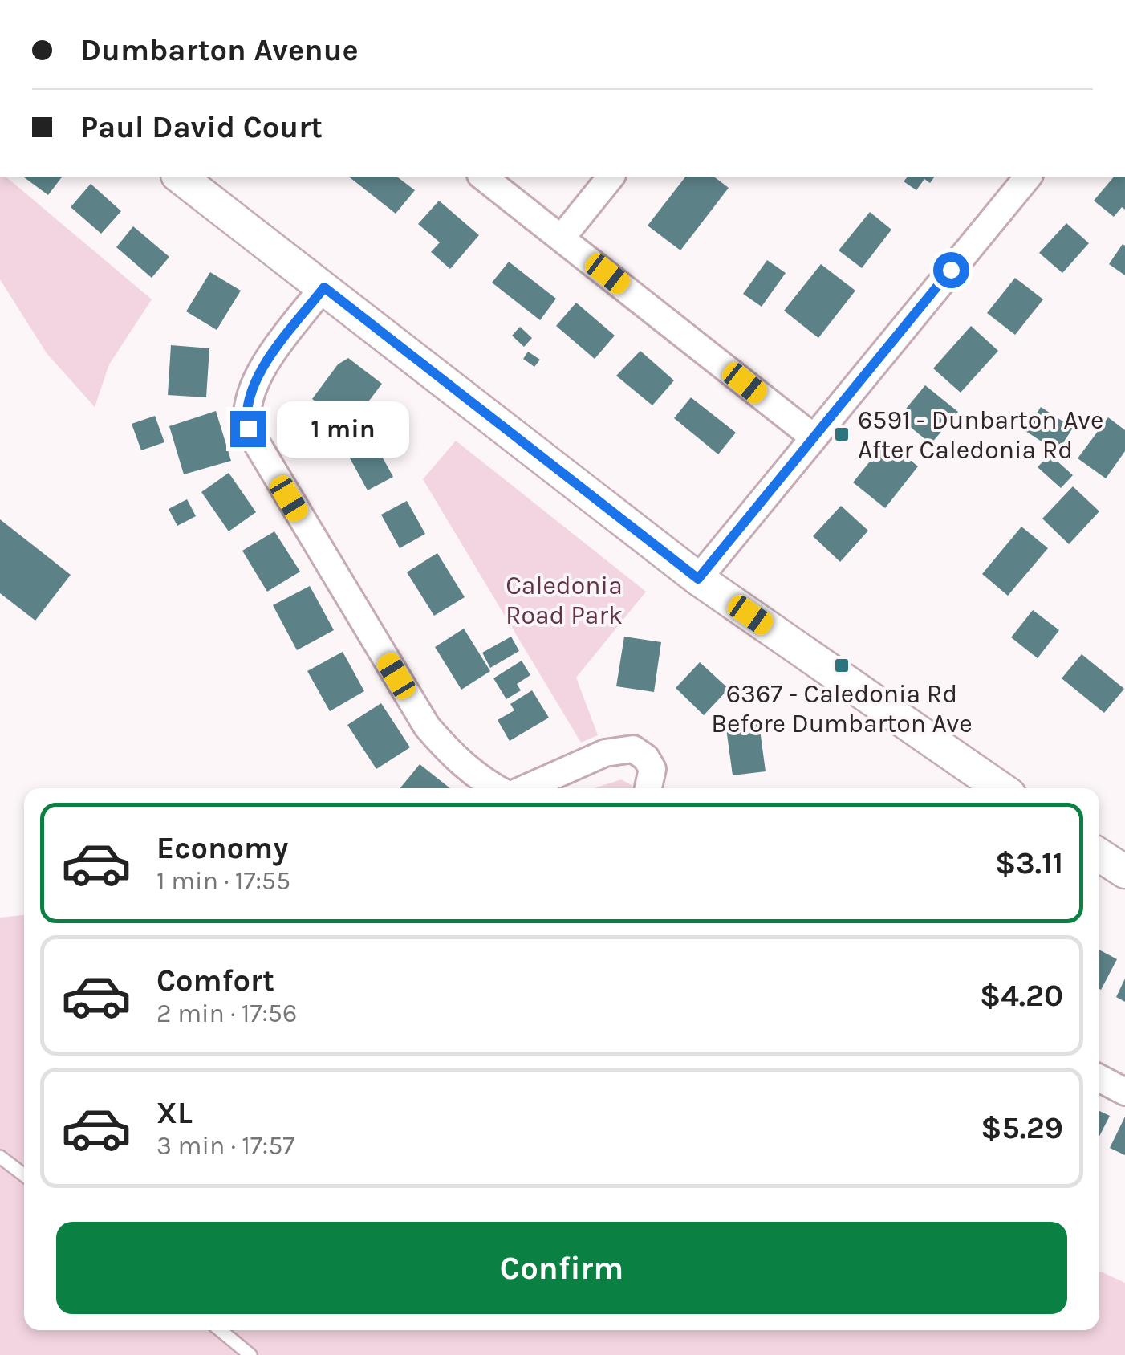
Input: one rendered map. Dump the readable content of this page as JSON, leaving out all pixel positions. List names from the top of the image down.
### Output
{
  "parks": ["Caledonia Road Park"],
  "places": {
    "transit": ["6591 - Dunbarton Ave After Caledonia Rd", "6367 - Caledonia Rd Before Dumbarton Ave"]
  },
  "page": {
    "banner": ["Dumbarton Avenue", "Paul David Court"],
    "bubble": "1 min",
    "list": [
      {
        "name": "Economy",
        "note": "1 min · 17:55",
        "value": "$3.11"
      },
      {
        "name": "Comfort",
        "note": "2 min · 17:56",
        "value": "$4.20"
      },
      {
        "name": "XL",
        "note": "3 min · 17:57",
        "value": "$5.29"
      }
    ],
    "buttons": "Confirm"
  }
}
